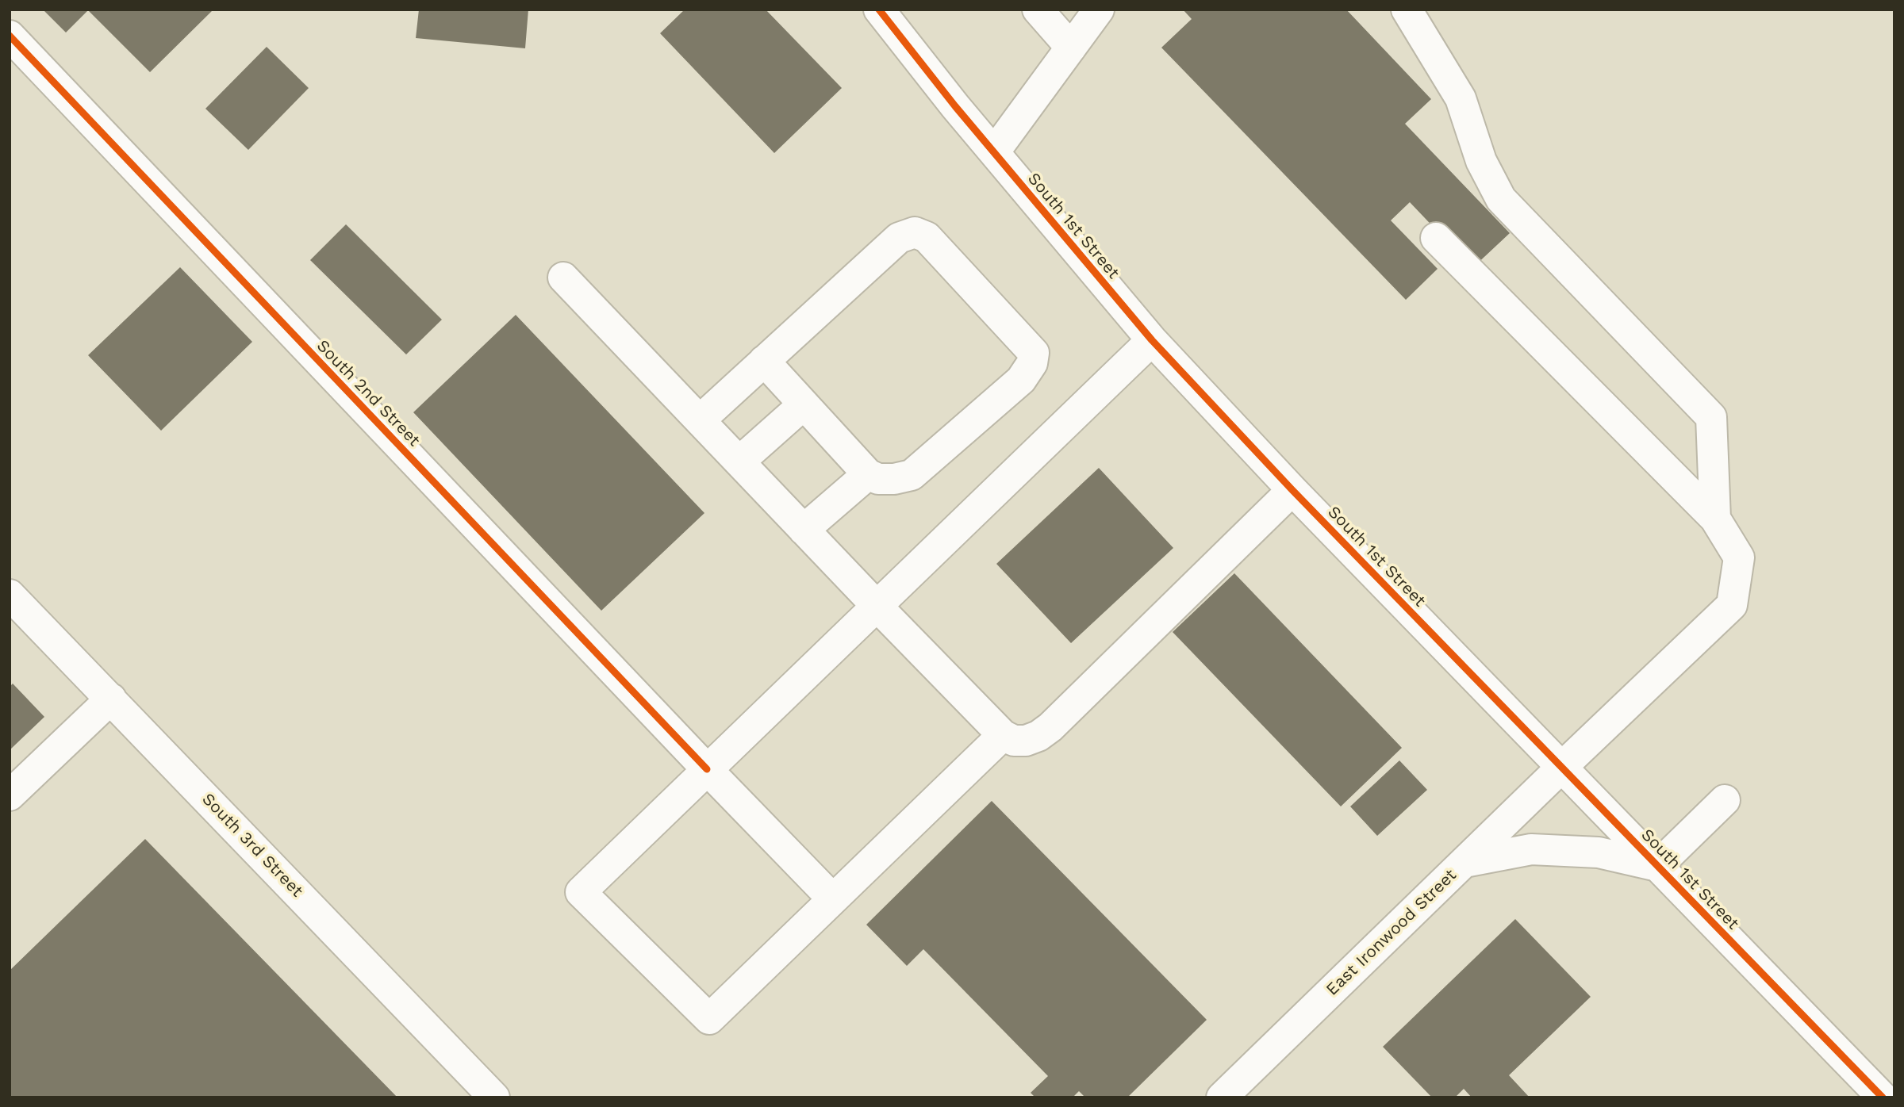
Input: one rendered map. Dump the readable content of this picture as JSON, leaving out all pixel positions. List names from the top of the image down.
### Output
{
  "streets": {
    "street": [
      "South 1st Street",
      "South 2nd Street",
      "South 3rd Street",
      "East Ironwood Street"
    ]
  },
  "crossings": [
    ["South 1st Street", "East Ironwood Street"]
  ]
}
